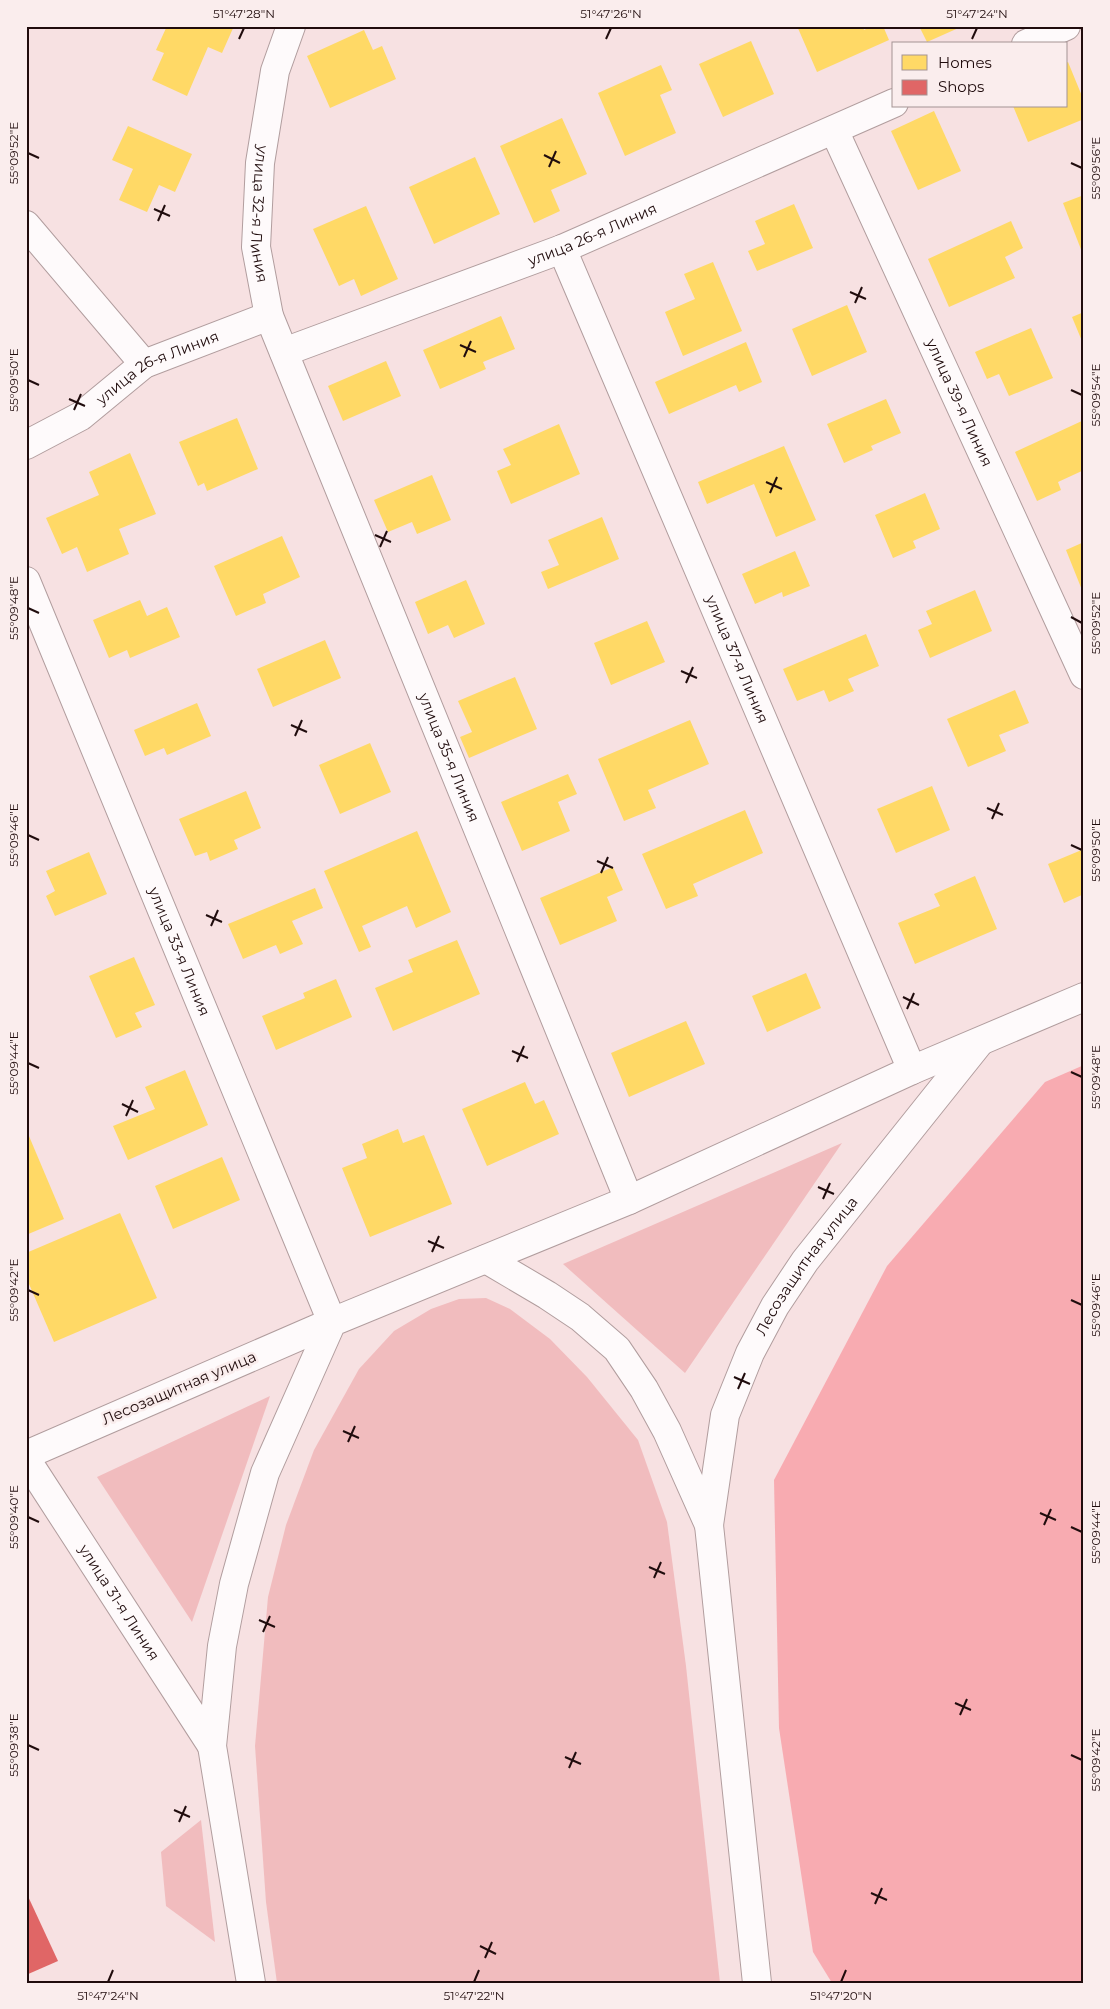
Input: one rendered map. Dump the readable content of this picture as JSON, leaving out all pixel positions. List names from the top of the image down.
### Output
{
  "streets": {
    "street": [
      "улица 32-я Линия",
      "улица 26-я Линия",
      "улица 39-я Линия",
      "улица 37-я Линия",
      "улица 35-я Линия",
      "улица 33-я Линия",
      "Лесозащитная улица",
      "улица 31-я Линия"
    ]
  },
  "crossings": [
    ["улица 32-я Линия", "улица 26-я Линия"],
    ["улица 32-я Линия", "улица 35-я Линия"],
    ["улица 26-я Линия", "улица 39-я Линия"],
    ["улица 26-я Линия", "улица 37-я Линия"],
    ["улица 26-я Линия", "улица 35-я Линия"],
    ["улица 37-я Линия", "Лесозащитная улица"],
    ["улица 35-я Линия", "Лесозащитная улица"],
    ["улица 33-я Линия", "Лесозащитная улица"]
  ],
  "legend": ["Homes", "Shops"],
  "coordinates": [
    "51°47'28\"N",
    "51°47'26\"N",
    "51°47'24\"N",
    "55°09'52\"E",
    "55°09'56\"E",
    "55°09'50\"E",
    "55°09'54\"E",
    "55°09'48\"E",
    "55°09'46\"E",
    "55°09'44\"E",
    "55°09'42\"E",
    "55°09'40\"E",
    "55°09'38\"E",
    "51°47'22\"N",
    "51°47'20\"N"
  ]
}
